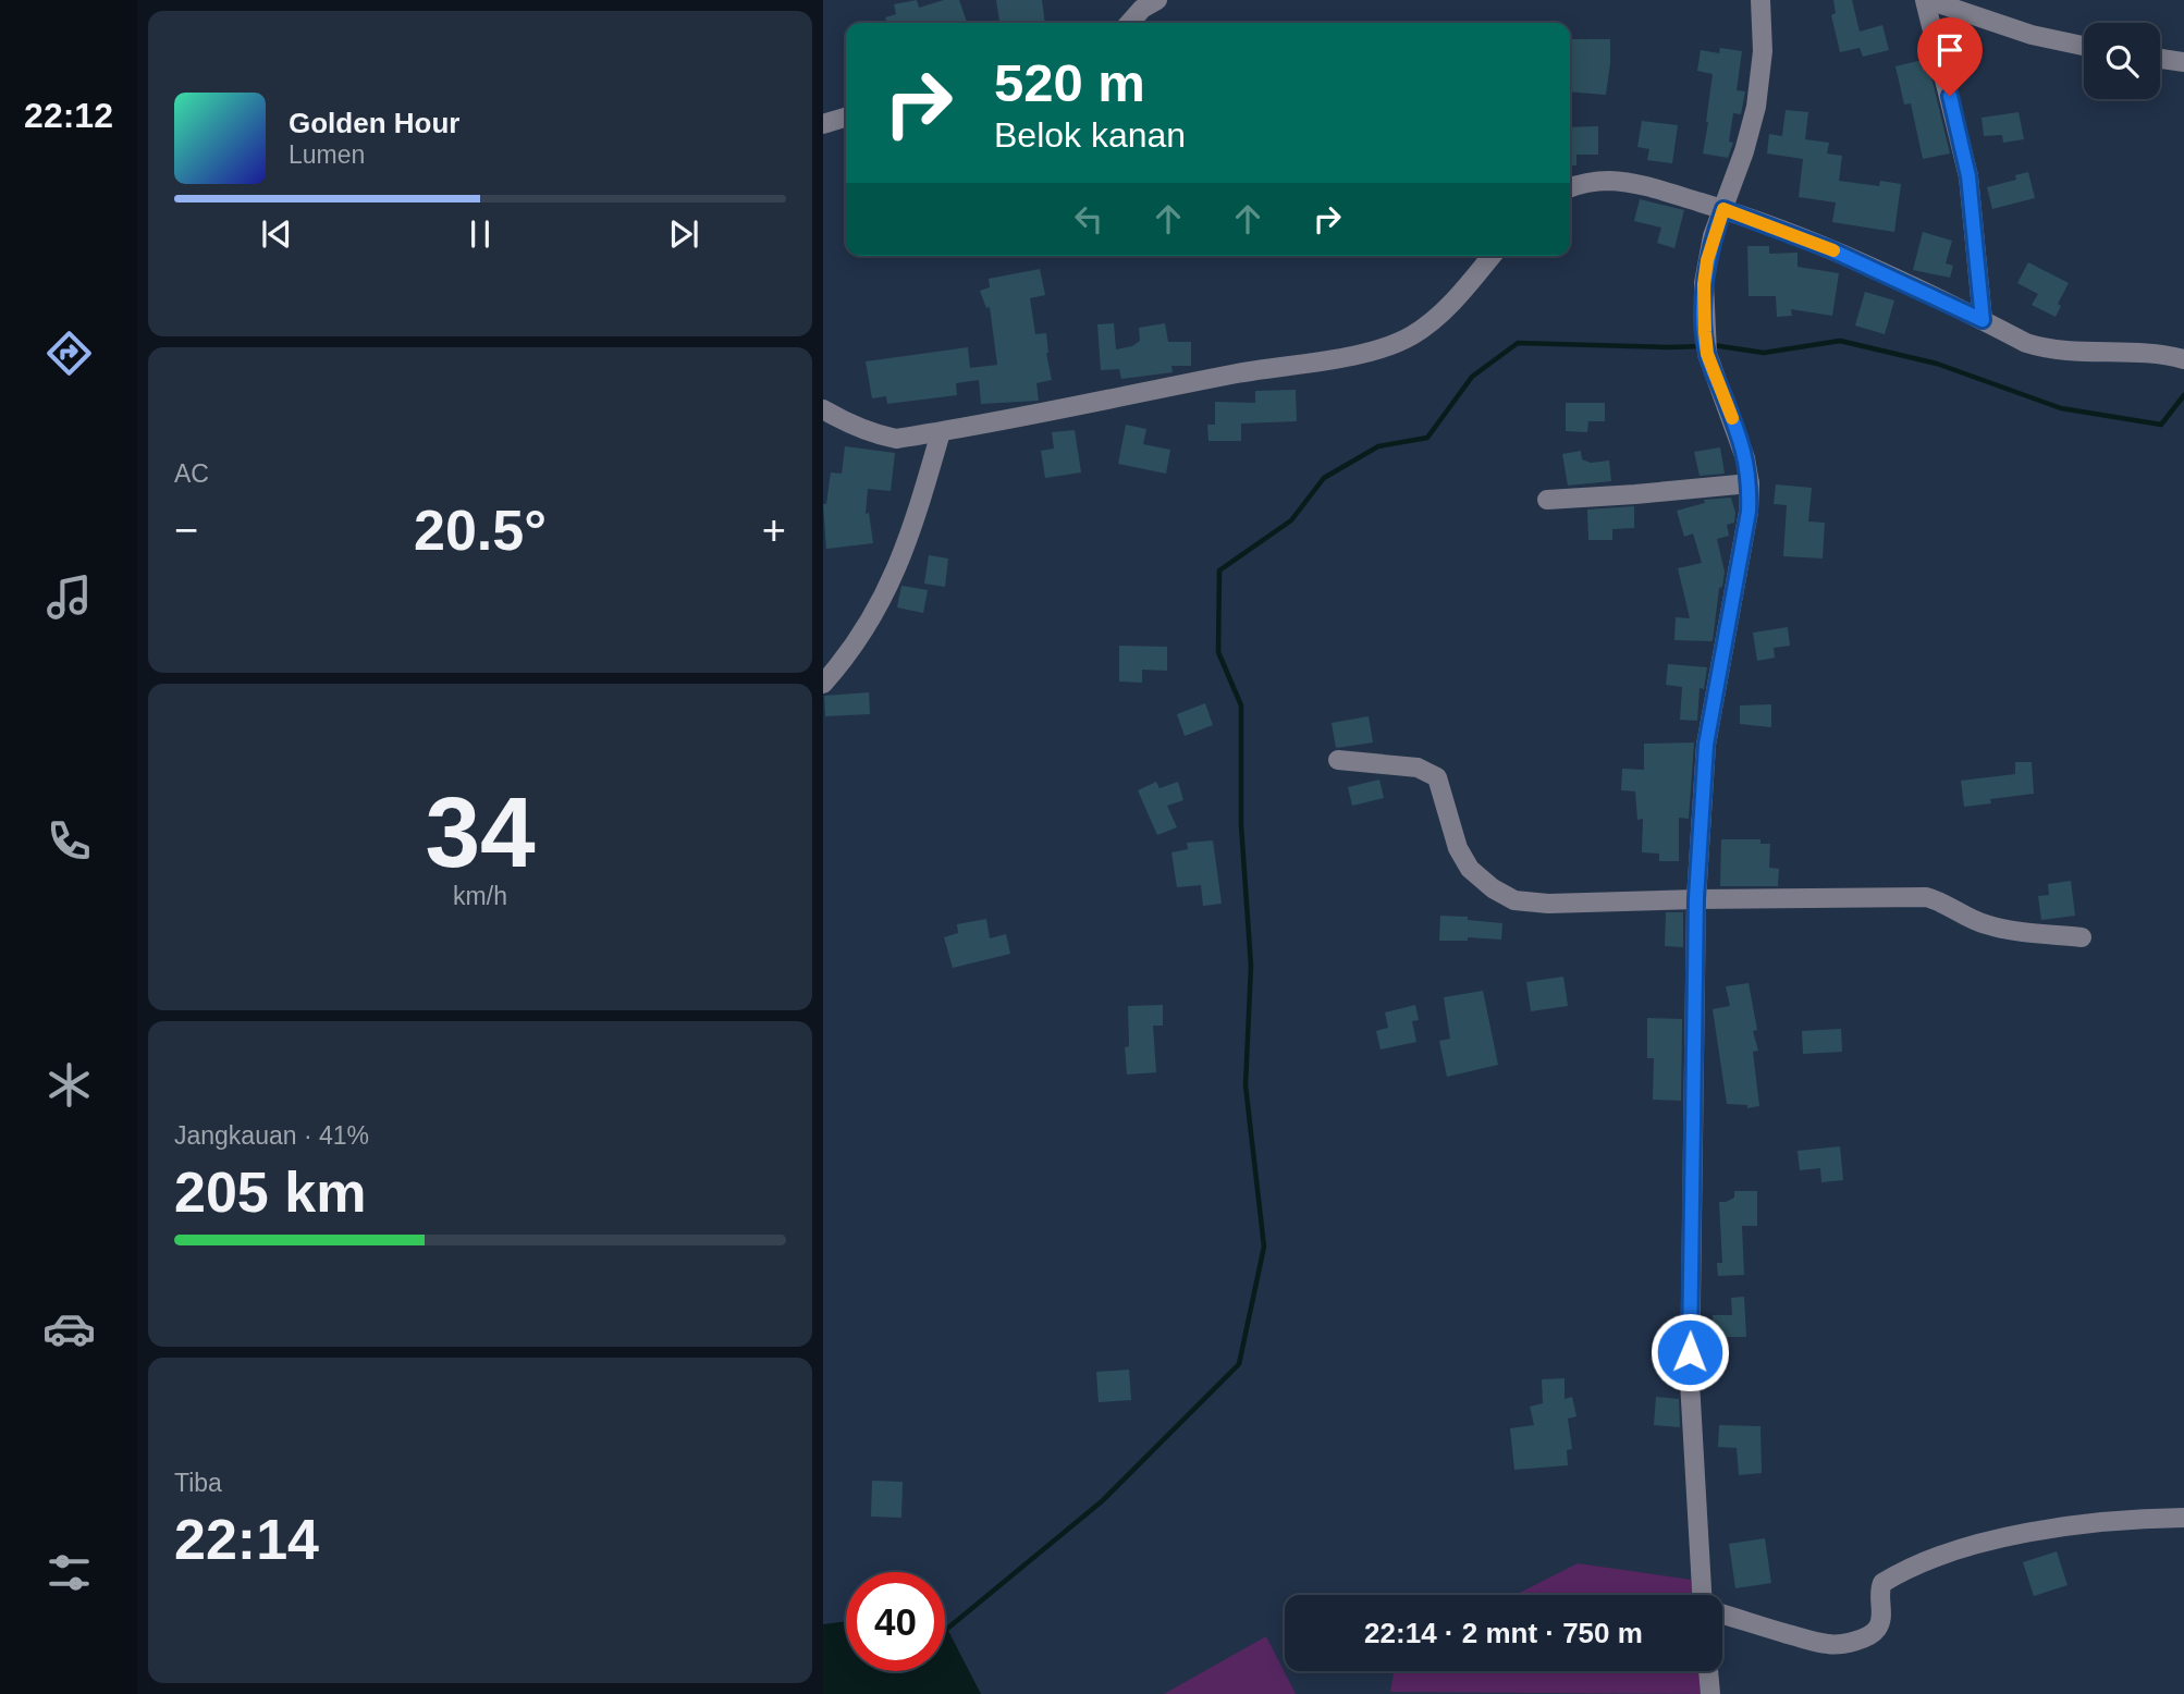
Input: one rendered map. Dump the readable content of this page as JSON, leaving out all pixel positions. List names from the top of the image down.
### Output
{
  "page": {
    "tabs": "22:12",
    "turn": ["520 m", "Belok kanan"],
    "song": ["Golden Hour", "Lumen"],
    "tile": [
      "AC",
      ["34", "km/h"],
      ["Jangkauan · 41%", "205 km"],
      ["Tiba", "22:14"]
    ],
    "heat": ["−", "20.5°", "+"],
    "limit": "40",
    "trip": "22:14 · 2 mnt · 750 m"
  }
}
